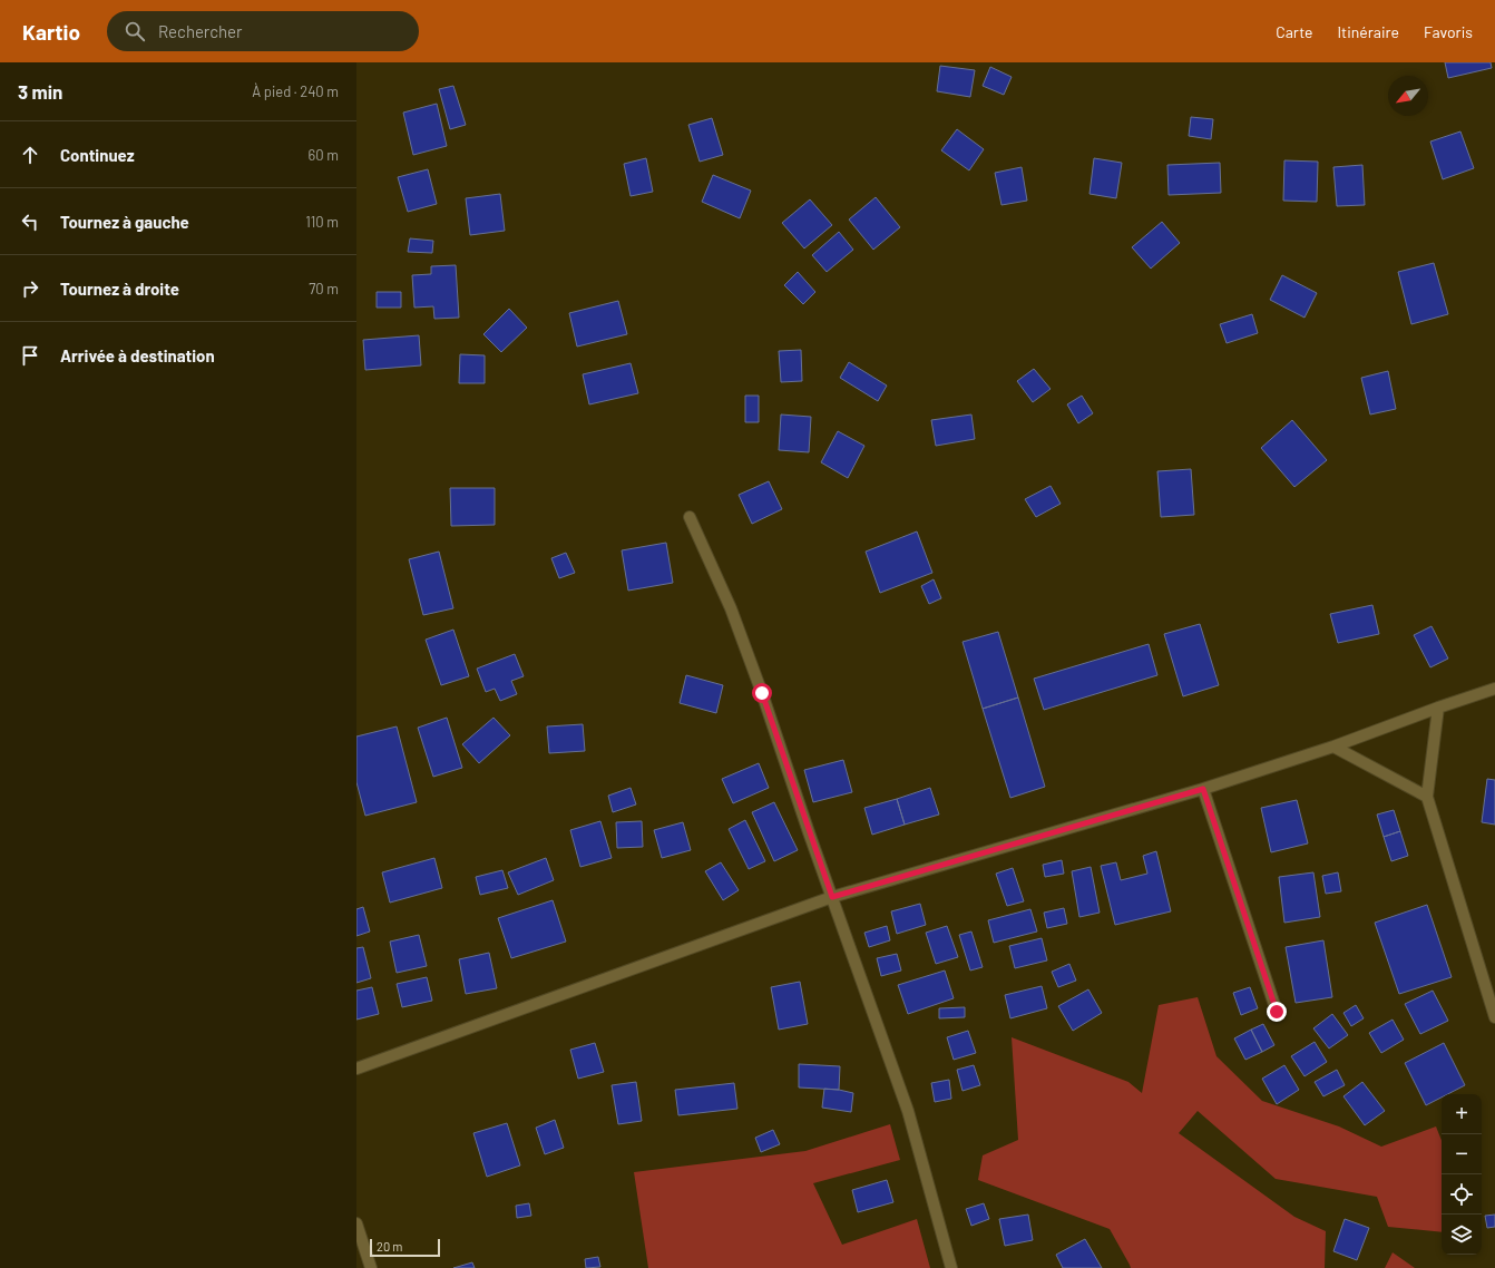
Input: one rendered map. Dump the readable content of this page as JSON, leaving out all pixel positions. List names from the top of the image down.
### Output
{
  "scale_bar": "20 m",
  "north": "bottom left",
  "page": {
    "header": "Kartio",
    "search": "Rechercher",
    "nav": ["Carte", "Itinéraire", "Favoris"],
    "heading": ["3 min", "À pied · 240 m"],
    "list": [
      ["Continuez", "60 m"],
      ["Tournez à gauche", "110 m"],
      ["Tournez à droite", "70 m"],
      "Arrivée à destination"
    ],
    "map_buttons": ["+", "−"],
    "scale": "20 m"
  }
}
